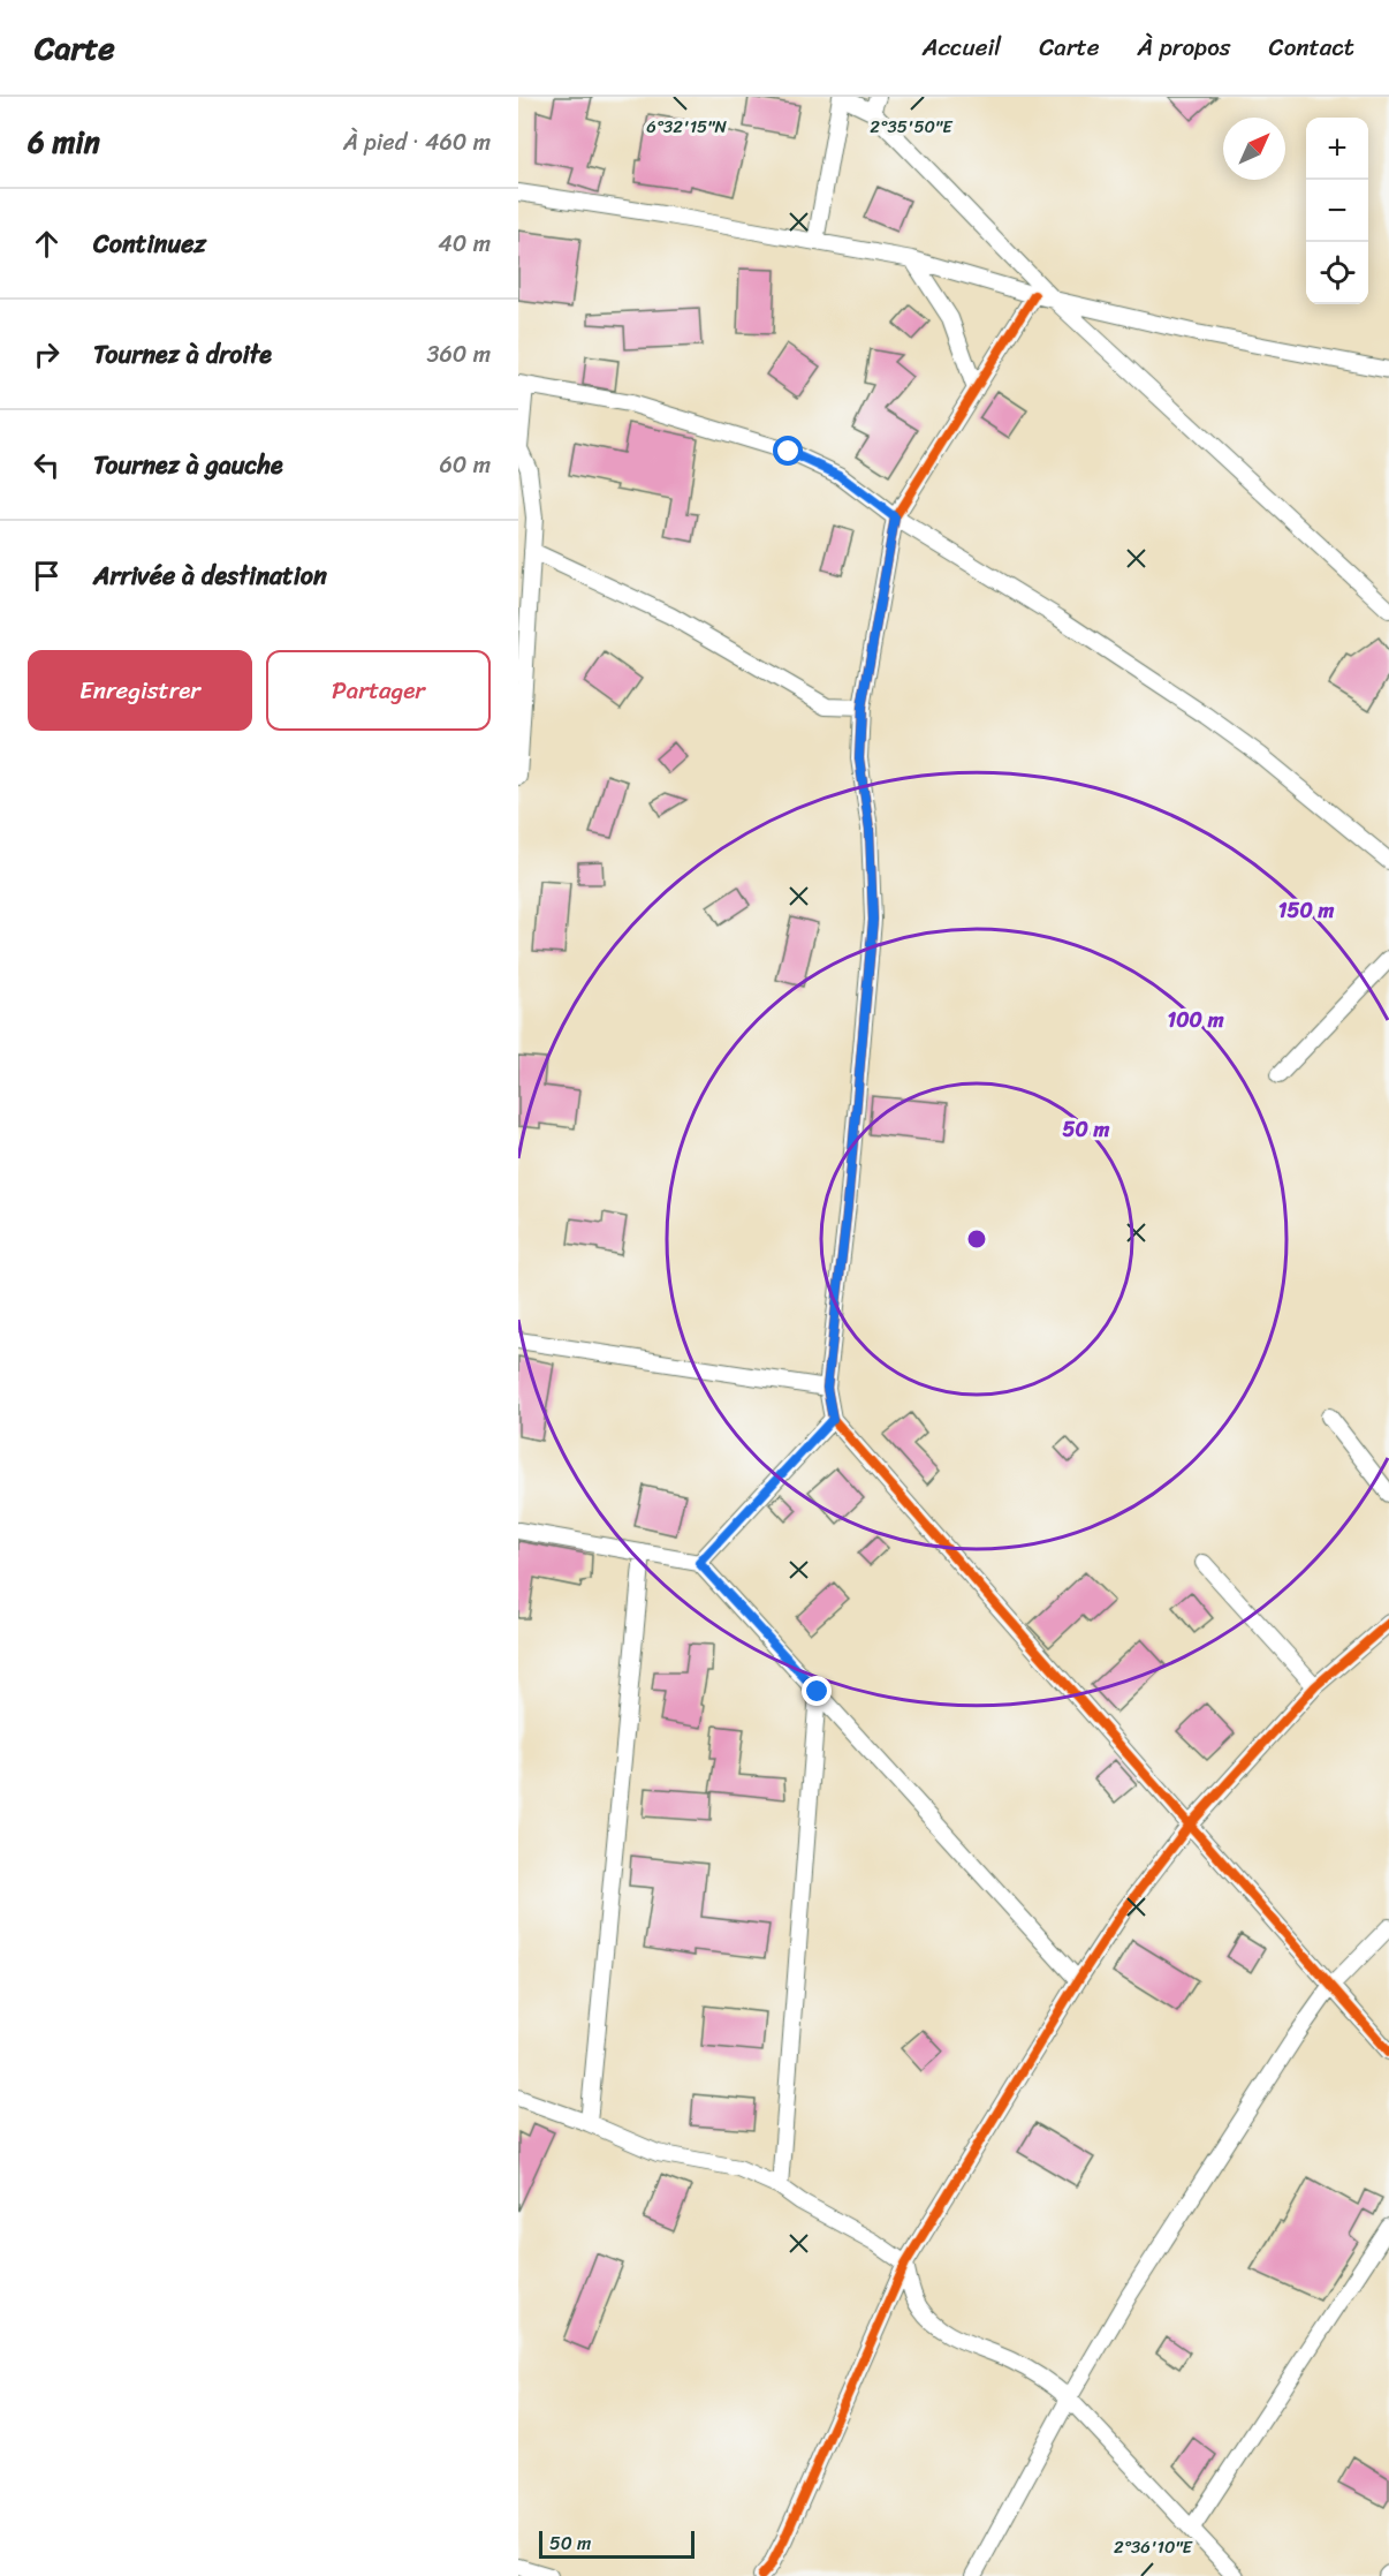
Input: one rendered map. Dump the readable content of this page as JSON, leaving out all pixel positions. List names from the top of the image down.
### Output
{
  "scale_bar": "50 m",
  "north": "top right",
  "page": {
    "header": "Carte",
    "nav": [
      "Accueil",
      "Carte",
      "À propos",
      "Contact"
    ],
    "heading": ["6 min", "À pied · 460 m"],
    "map_buttons": ["+", "−"],
    "list": [
      ["Continuez", "40 m"],
      ["Tournez à droite", "360 m"],
      ["Tournez à gauche", "60 m"],
      "Arrivée à destination"
    ],
    "buttons": ["Enregistrer", "Partager"],
    "scale": "50 m"
  },
  "coordinates": ["6°32'15\"N", "2°35'50\"E", "2°36'10\"E"],
  "rings": ["150 m", "100 m", "50 m"]
}
